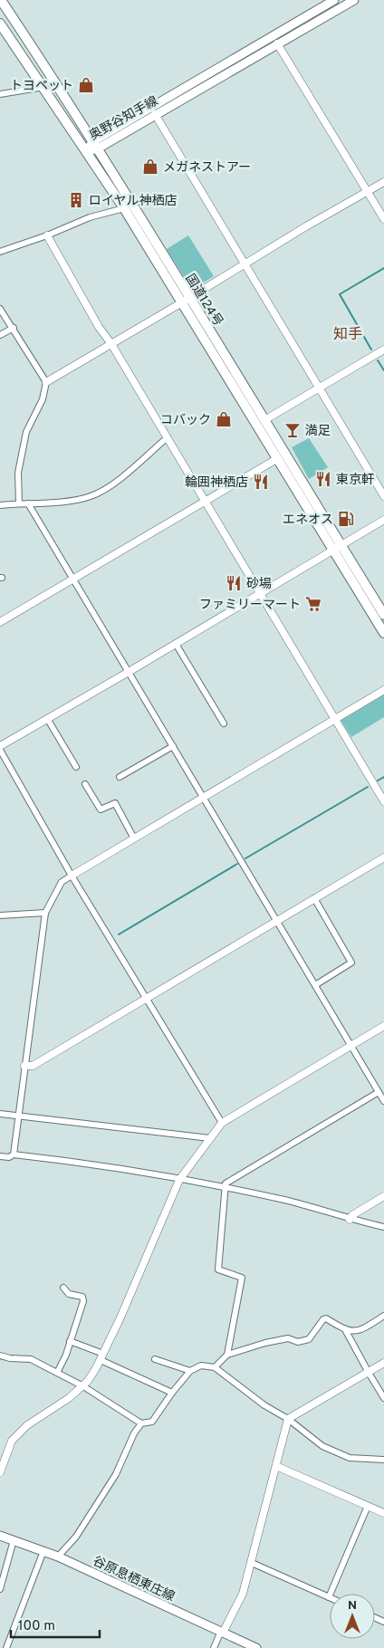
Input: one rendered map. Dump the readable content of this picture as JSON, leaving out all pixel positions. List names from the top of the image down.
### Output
{
  "streets": {
    "highway": ["国道124号"],
    "main road": ["奥野谷知手線", "谷原息栖東庄線"]
  },
  "crossings": [
    ["奥野谷知手線", "国道124号"]
  ],
  "districts": ["知手"],
  "places": {
    "shop": ["トヨペット", "メガネストアー", "コバック"],
    "building": ["ロイヤル神栖店"],
    "bar": ["満足"],
    "restaurant": ["東京軒", "輪囲神栖店", "砂場"],
    "fuel station": ["エネオス"],
    "supermarket": ["ファミリーマート"]
  },
  "scale_bar": "100 m",
  "north": "top"
}
